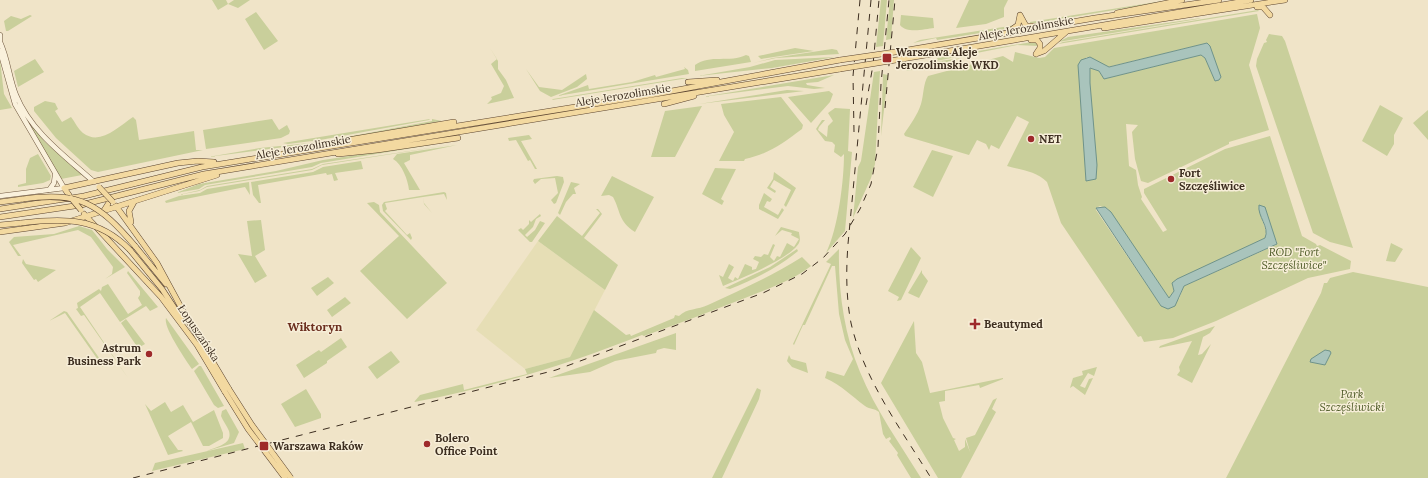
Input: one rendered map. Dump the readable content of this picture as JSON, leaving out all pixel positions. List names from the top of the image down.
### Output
{
  "streets": {
    "main road": ["Aleje Jerozolimskie", "Łopuszańska"]
  },
  "districts": ["Wiktoryn"],
  "parks": ["ROD \"Fort Szczęśliwice\"", "Park Szczęśliwicki"],
  "places": {
    "transit": ["Warszawa Aleje Jerozolimskie WKD", "Warszawa Raków"],
    "other": [
      "NET",
      "Fort Szczęśliwice",
      "Astrum Business Park",
      "Bolero Office Point"
    ],
    "health": ["Beautymed"]
  }
}
